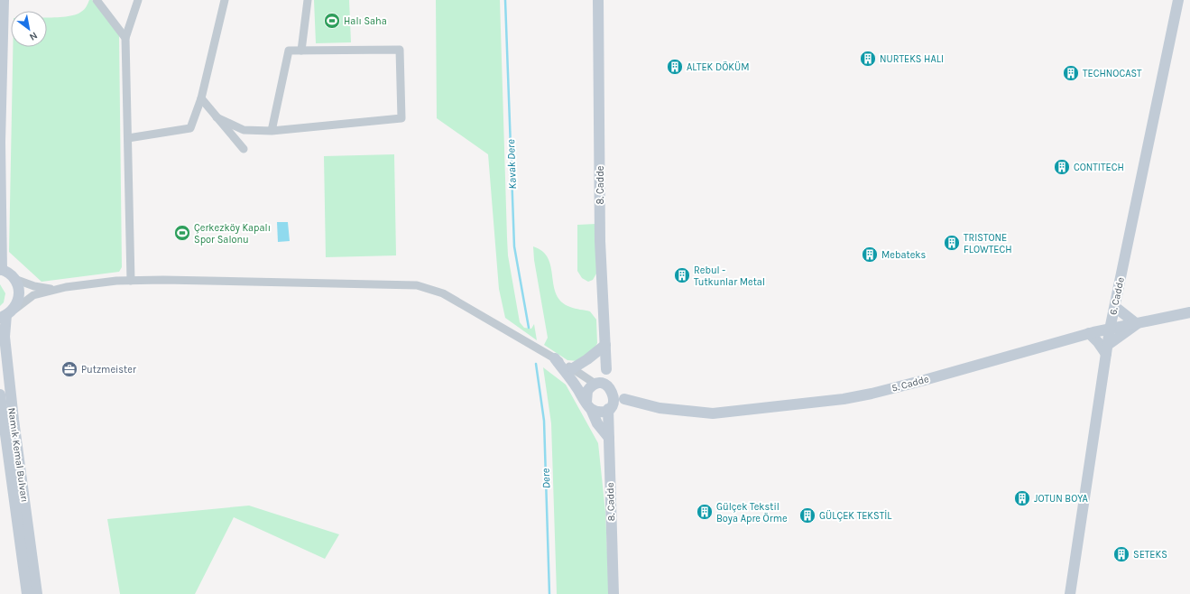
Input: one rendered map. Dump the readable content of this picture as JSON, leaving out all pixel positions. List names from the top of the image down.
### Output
{
  "streets": {
    "street": [
      "8. Cadde",
      "6. Cadde",
      "5. Cadde",
      "Namık Kemal Bulvarı"
    ]
  },
  "crossings": [
    ["6. Cadde", "5. Cadde"]
  ],
  "water": ["Kavak Dere", "Dere"],
  "places": {
    "sports": ["Halı Saha", "Çerkezköy Kapalı Spor Salonu"],
    "building": [
      "NURTEKS HALI",
      "ALTEK DÖKÜM",
      "TECHNOCAST",
      "CONTITECH",
      "TRISTONE FLOWTECH",
      "Mebateks",
      "Rebul - Tutkunlar Metal",
      "JOTUN BOYA",
      "Gülçek Tekstil Boya Apre Örme",
      "GÜLÇEK TEKSTİL",
      "SETEKS"
    ],
    "office": ["Putzmeister"]
  },
  "north": "bottom right"
}
